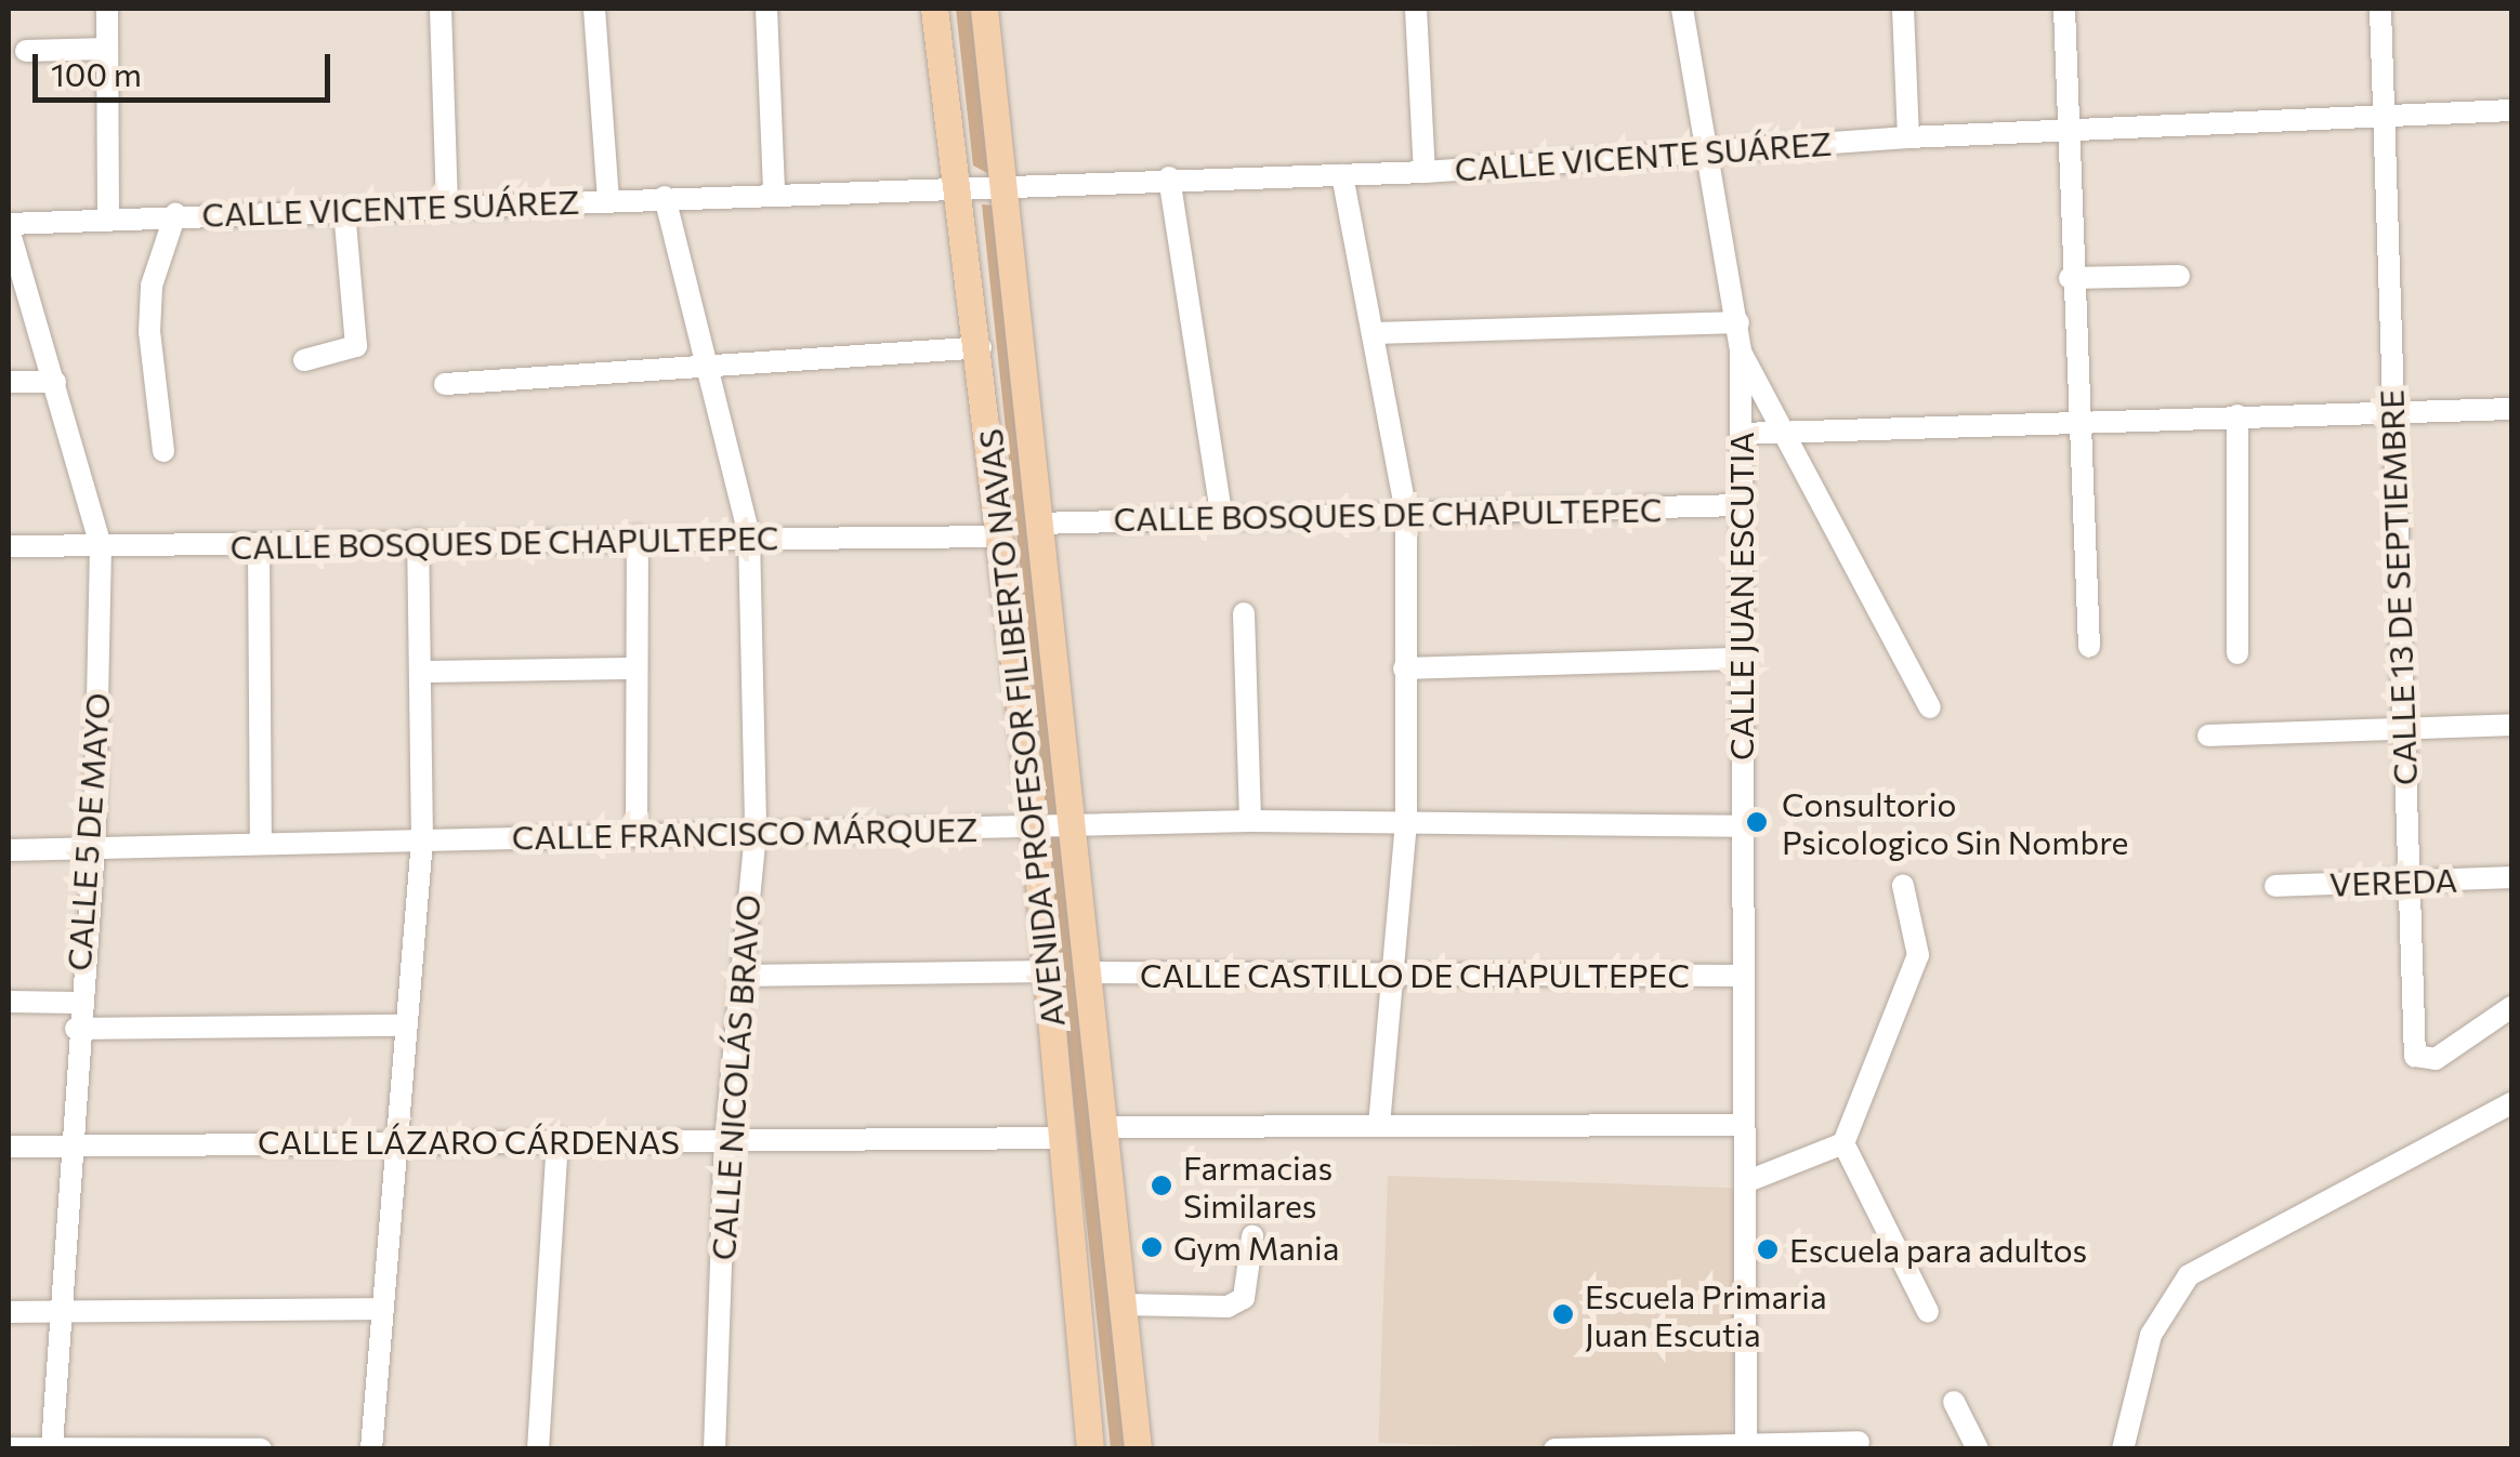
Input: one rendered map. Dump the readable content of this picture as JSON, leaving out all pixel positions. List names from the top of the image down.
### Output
{
  "streets": {
    "main road": ["AVENIDA PROFESOR FILIBERTO NAVAS"],
    "street": [
      "CALLE VICENTE SUÁREZ",
      "CALLE BOSQUES DE CHAPULTEPEC",
      "CALLE 13 DE SEPTIEMBRE",
      "CALLE JUAN ESCUTIA",
      "CALLE 5 DE MAYO",
      "CALLE FRANCISCO MÁRQUEZ",
      "VEREDA",
      "CALLE CASTILLO DE CHAPULTEPEC",
      "CALLE NICOLÁS BRAVO",
      "CALLE LÁZARO CÁRDENAS"
    ]
  },
  "crossings": [
    ["CALLE VICENTE SUÁREZ", "CALLE 13 DE SEPTIEMBRE"],
    ["CALLE VICENTE SUÁREZ", "CALLE JUAN ESCUTIA"],
    ["CALLE VICENTE SUÁREZ", "AVENIDA PROFESOR FILIBERTO NAVAS"],
    ["CALLE VICENTE SUÁREZ", "CALLE 5 DE MAYO"],
    ["CALLE VICENTE SUÁREZ", "CALLE NICOLÁS BRAVO"],
    ["CALLE BOSQUES DE CHAPULTEPEC", "CALLE JUAN ESCUTIA"],
    ["CALLE BOSQUES DE CHAPULTEPEC", "AVENIDA PROFESOR FILIBERTO NAVAS"],
    ["CALLE BOSQUES DE CHAPULTEPEC", "CALLE 5 DE MAYO"],
    ["CALLE BOSQUES DE CHAPULTEPEC", "CALLE NICOLÁS BRAVO"],
    ["CALLE 13 DE SEPTIEMBRE", "VEREDA"],
    ["CALLE JUAN ESCUTIA", "CALLE FRANCISCO MÁRQUEZ"],
    ["CALLE JUAN ESCUTIA", "CALLE CASTILLO DE CHAPULTEPEC"],
    ["AVENIDA PROFESOR FILIBERTO NAVAS", "CALLE FRANCISCO MÁRQUEZ"],
    ["AVENIDA PROFESOR FILIBERTO NAVAS", "CALLE CASTILLO DE CHAPULTEPEC"],
    ["AVENIDA PROFESOR FILIBERTO NAVAS", "CALLE LÁZARO CÁRDENAS"],
    ["CALLE 5 DE MAYO", "CALLE FRANCISCO MÁRQUEZ"],
    ["CALLE 5 DE MAYO", "CALLE LÁZARO CÁRDENAS"],
    ["CALLE FRANCISCO MÁRQUEZ", "CALLE NICOLÁS BRAVO"],
    ["CALLE NICOLÁS BRAVO", "CALLE LÁZARO CÁRDENAS"]
  ],
  "places": [
    "Consultorio Psicologico Sin Nombre",
    "Farmacias Similares",
    "Gym Mania",
    "Escuela para adultos",
    "Escuela Primaria Juan Escutia"
  ],
  "scale_bar": "100 m"
}
